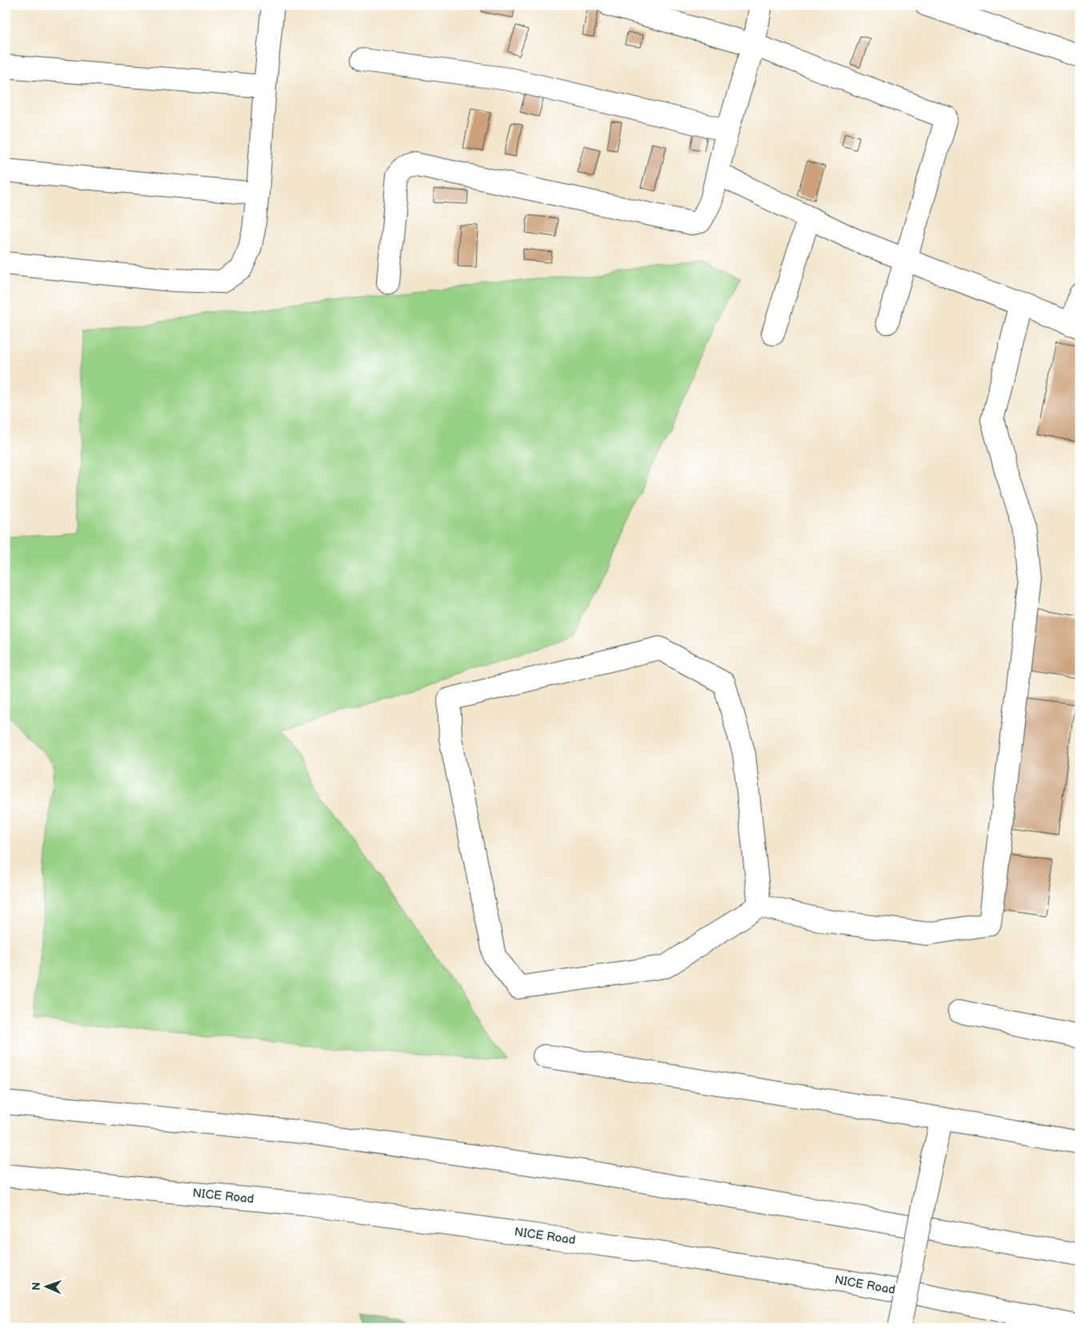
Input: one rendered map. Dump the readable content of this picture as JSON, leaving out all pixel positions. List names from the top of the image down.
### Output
{
  "streets": {
    "main road": ["NICE Road"]
  },
  "north": "left"
}
